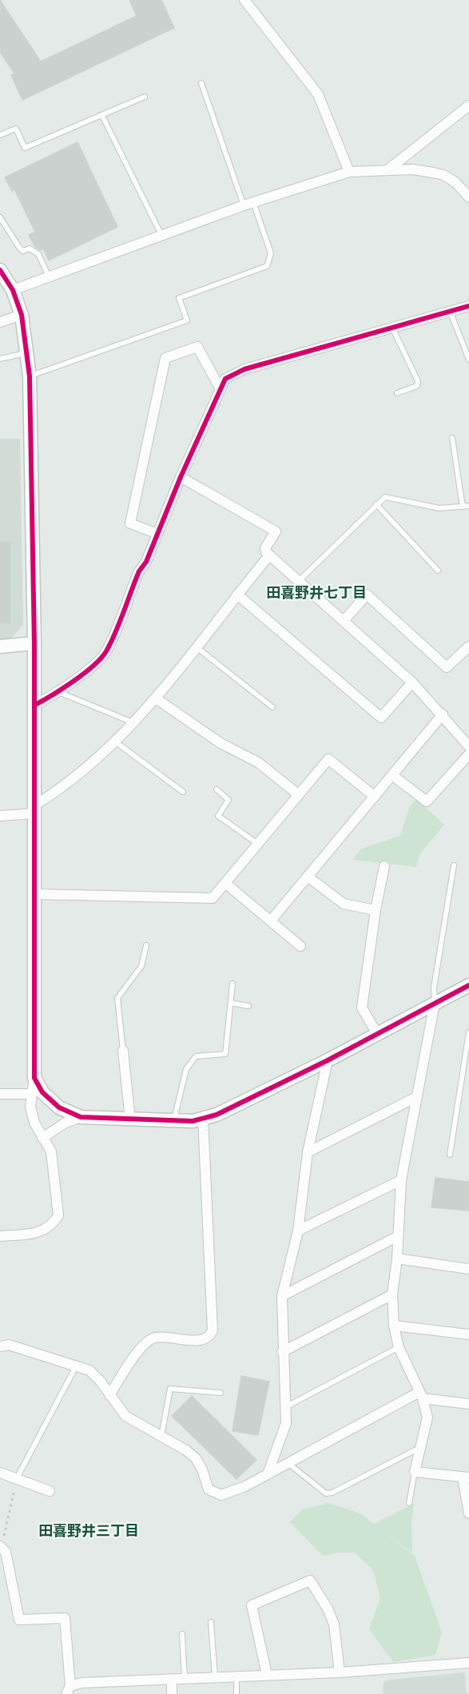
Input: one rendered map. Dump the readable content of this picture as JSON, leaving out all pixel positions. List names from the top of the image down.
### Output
{
  "districts": ["田喜野井七丁目", "田喜野井三丁目"]
}
